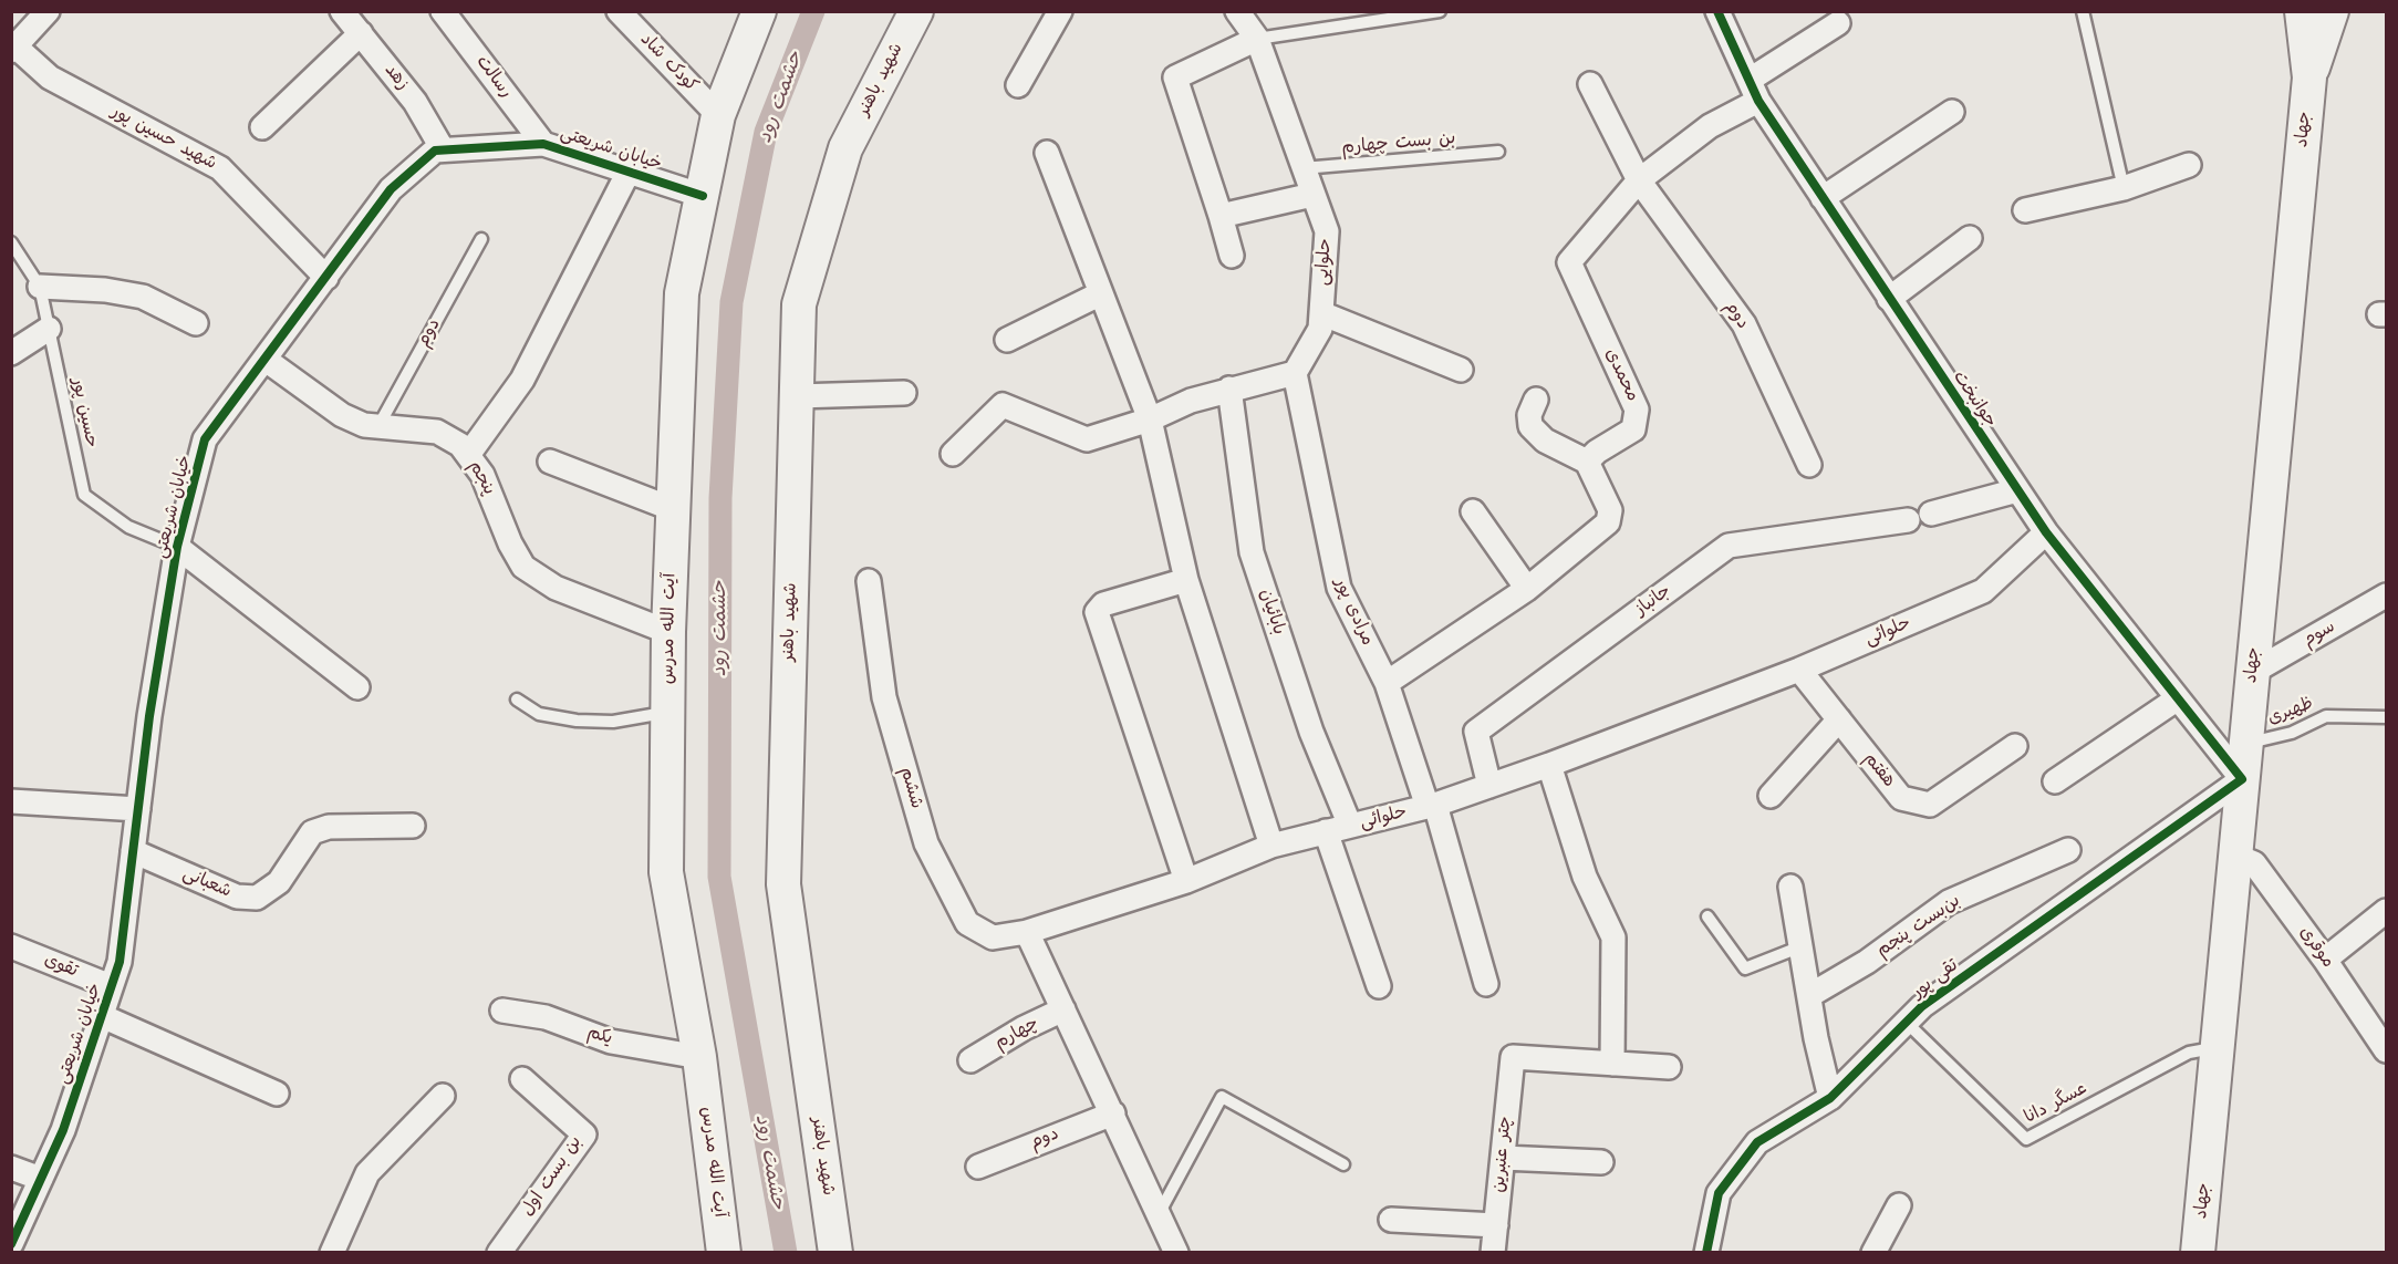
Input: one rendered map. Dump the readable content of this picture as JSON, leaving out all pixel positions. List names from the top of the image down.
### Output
{
  "streets": {
    "main road": ["شهید باهنر", "جهاد", "آیت الله مدرس"],
    "street": [
      "کودک شاد",
      "زهد",
      "رسالت",
      "شهید حسین پور",
      "خیابان شریعتی",
      "حلوایی",
      "دوم",
      "محمدی",
      "جوانبخت",
      "پنجم",
      "جانباز",
      "بابائیان",
      "مرادی پور",
      "حلوائی",
      "سوم",
      "هفتم",
      "ششم",
      "شعبانی",
      "بن‌بست پنجم",
      "موقری",
      "تقوی",
      "تقی پور",
      "چهارم",
      "یکم",
      "چتر عنبرین",
      "بن بست اول"
    ],
    "lane": [
      "بن بست چهارم",
      "حسین پور",
      "ظهیری",
      "عسگر دانا"
    ]
  },
  "crossings": [
    ["کودک شاد", "آیت الله مدرس"],
    ["زهد", "خیابان شریعتی"],
    ["رسالت", "خیابان شریعتی"],
    ["جهاد", "جوانبخت"],
    ["جهاد", "سوم"],
    ["جهاد", "ظهیری"],
    ["جهاد", "موقری"],
    ["جهاد", "تقی پور"],
    ["جهاد", "عسگر دانا"],
    ["شهید حسین پور", "خیابان شریعتی"],
    ["بن بست چهارم", "حلوایی"],
    ["خیابان شریعتی", "حسین پور"],
    ["خیابان شریعتی", "پنجم"],
    ["خیابان شریعتی", "آیت الله مدرس"],
    ["خیابان شریعتی", "شعبانی"],
    ["خیابان شریعتی", "تقوی"],
    ["حلوایی", "مرادی پور"],
    ["دوم", "محمدی"],
    ["دوم", "پنجم"],
    ["محمدی", "جوانبخت"],
    ["جوانبخت", "حلوائی"],
    ["جوانبخت", "تقی پور"],
    ["پنجم", "آیت الله مدرس"],
    ["جانباز", "حلوائی"],
    ["بابائیان", "حلوائی"],
    ["مرادی پور", "حلوائی"],
    ["آیت الله مدرس", "یکم"],
    ["حلوائی", "هفتم"],
    ["حلوائی", "ششم"],
    ["تقی پور", "عسگر دانا"]
  ],
  "water": ["حشمت رود"]
}
